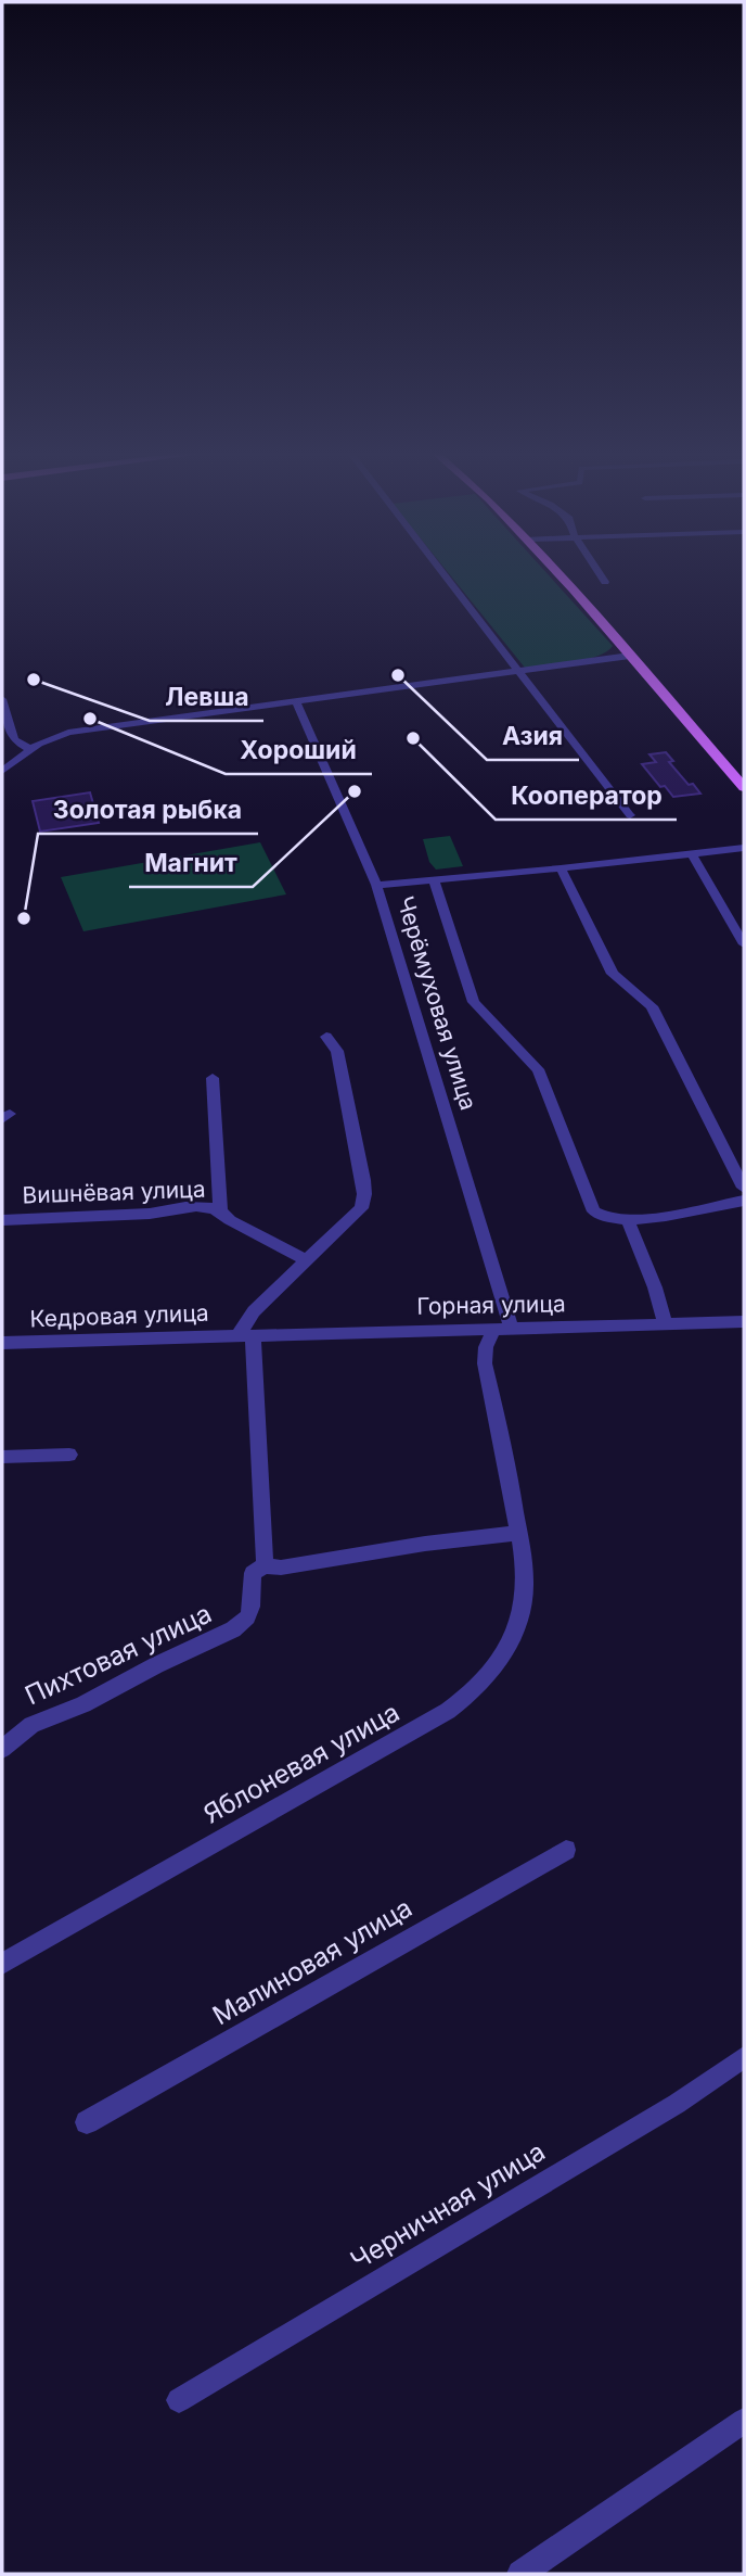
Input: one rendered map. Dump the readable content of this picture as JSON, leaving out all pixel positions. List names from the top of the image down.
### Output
{
  "streets": {
    "street": [
      "Черёмуховая улица",
      "Вишнёвая улица",
      "Горная улица",
      "Кедровая улица",
      "Пихтовая улица",
      "Яблоневая улица",
      "Малиновая улица",
      "Черничная улица"
    ]
  },
  "crossings": [
    ["Черёмуховая улица", "Горная улица"],
    ["Горная улица", "Кедровая улица"]
  ],
  "places": [
    "Азия",
    "Левша",
    "Хороший",
    "Кооператор",
    "Магнит",
    "Золотая рыбка"
  ]
}
